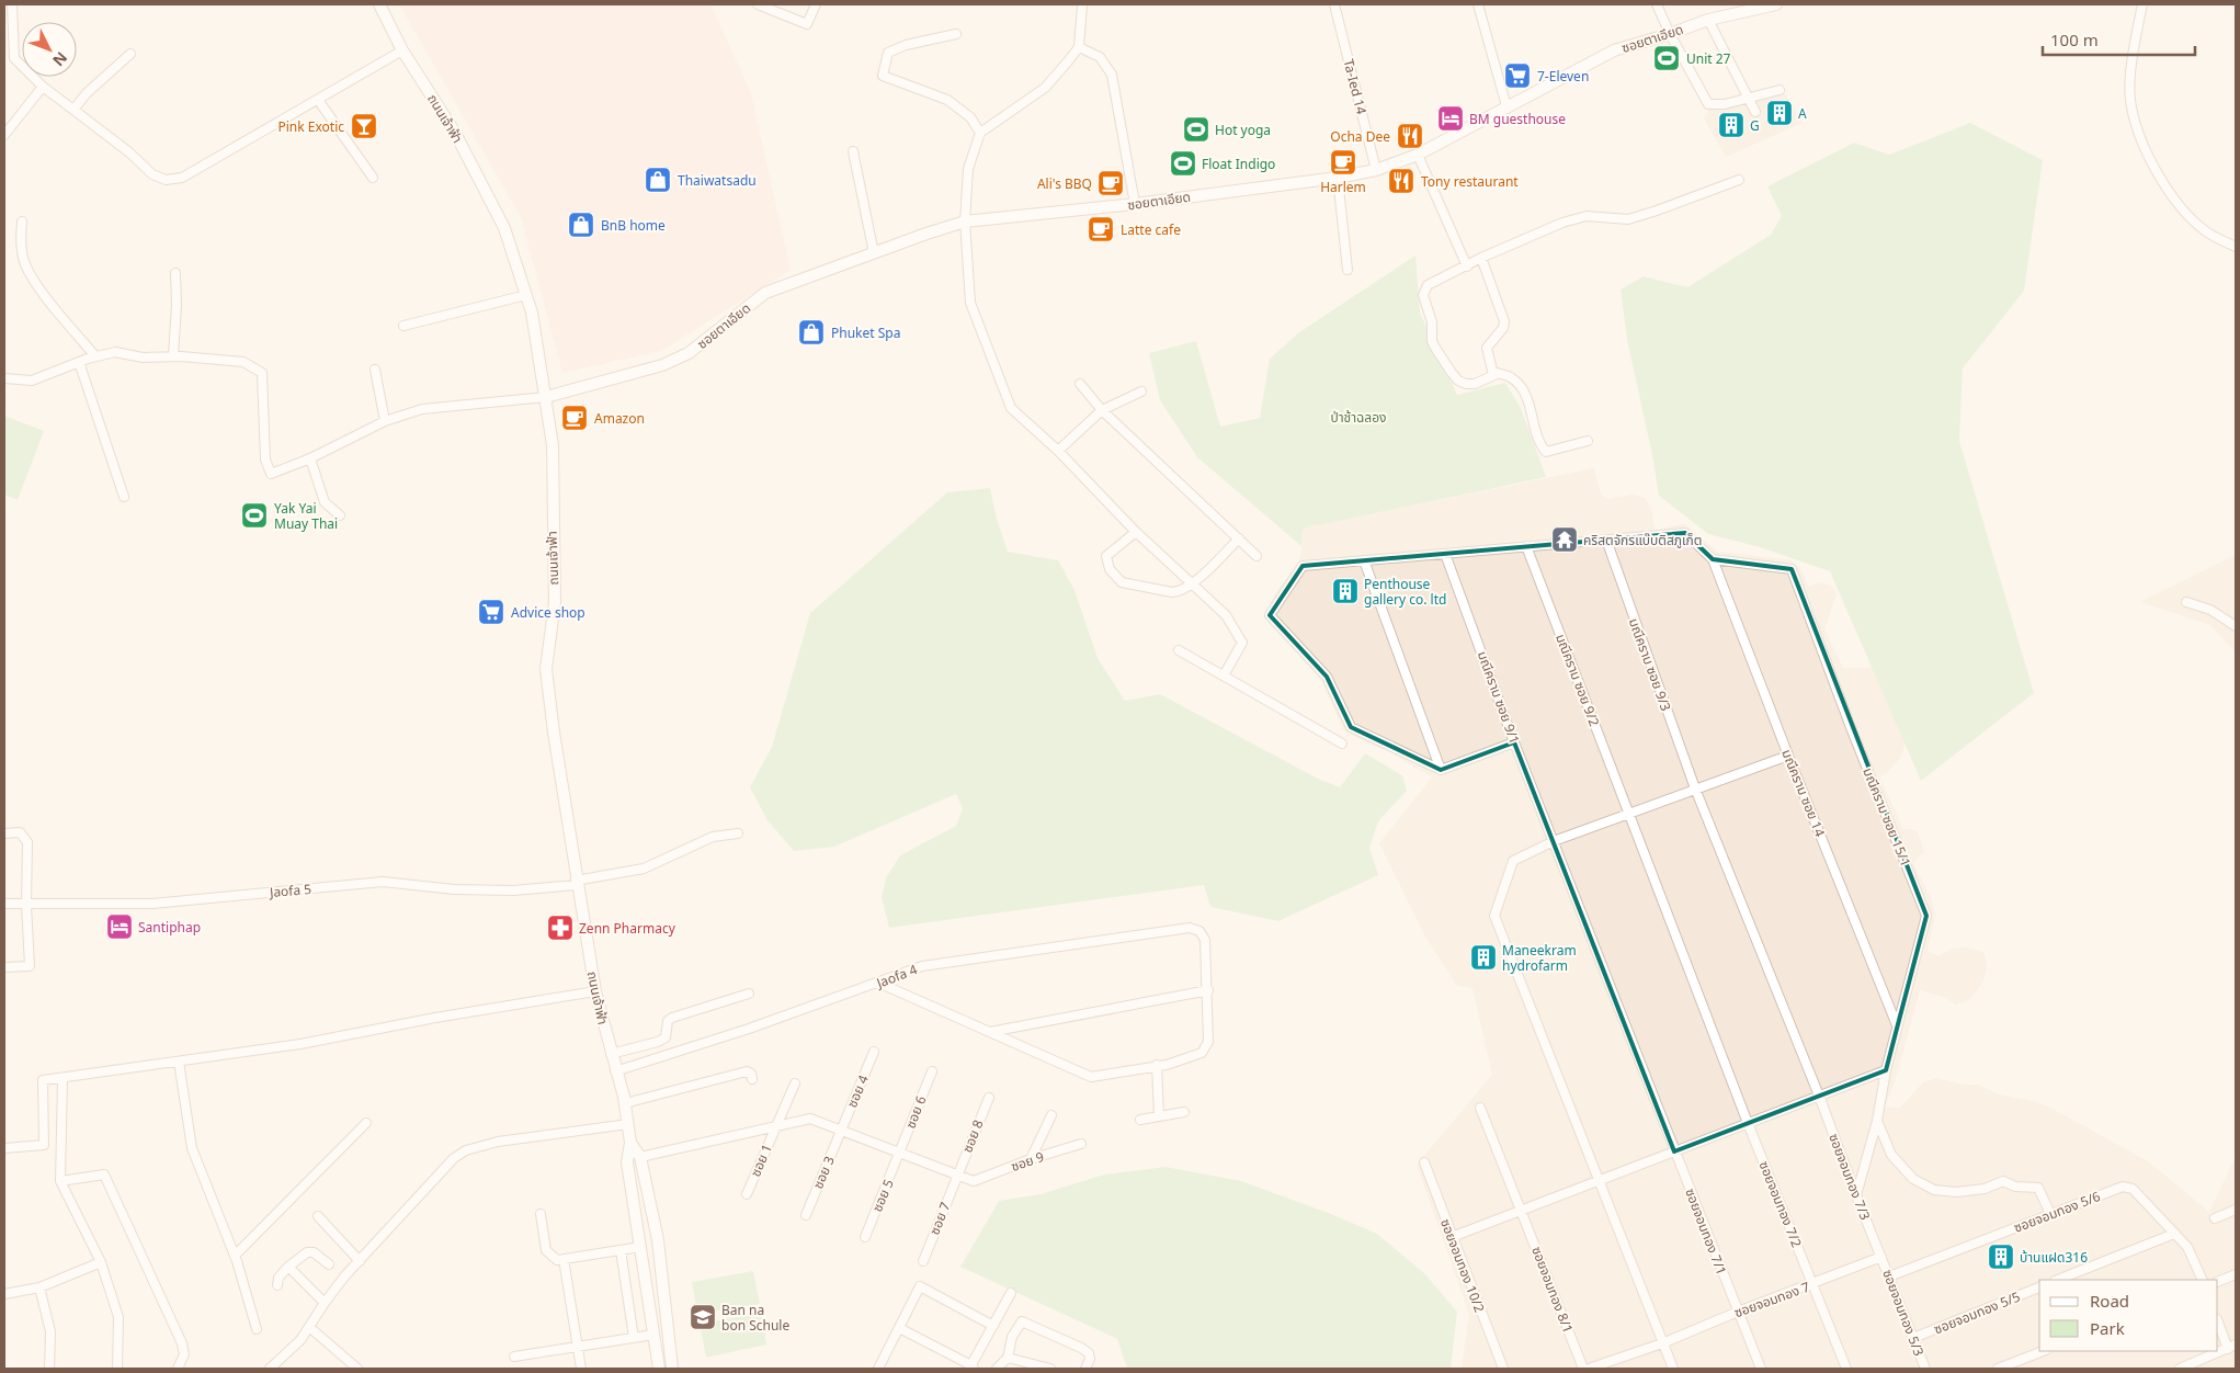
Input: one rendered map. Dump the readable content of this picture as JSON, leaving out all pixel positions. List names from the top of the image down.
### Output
{
  "streets": {
    "main road": ["ซอยตาเอียด", "ถนนเจ้าฟ้า"],
    "street": [
      "Ta-Ied 14",
      "มณีคราม ซอย 9/3",
      "มณีคราม ซอย 9/2",
      "มณีคราม ซอย 9/1",
      "มณีคราม ซอย 14",
      "มณีคราม ซอย 15/1",
      "Jaofa 5",
      "Jaofa 4",
      "ซอย 4",
      "ซอย 6",
      "ซอย 8",
      "ซอย 1",
      "ซอย 9",
      "ซอย 3",
      "ซอยจอมทอง 7/3",
      "ซอย 5",
      "ซอยจอมทอง 7/2",
      "ซอยจอมทอง 5/6",
      "ซอย 7",
      "ซอยจอมทอง 7/1",
      "ซอยจอมทอง 10/2",
      "ซอยจอมทอง 8/1",
      "ซอยจอมทอง 7",
      "ซอยจอมทอง 5/3",
      "ซอยจอมทอง 5/5"
    ]
  },
  "crossings": [
    ["ซอยตาเอียด", "Ta-Ied 14"],
    ["ซอยตาเอียด", "ถนนเจ้าฟ้า"],
    ["ถนนเจ้าฟ้า", "Jaofa 5"],
    ["ถนนเจ้าฟ้า", "Jaofa 4"],
    ["มณีคราม ซอย 9/3", "ซอยจอมทอง 7/3"],
    ["มณีคราม ซอย 9/2", "ซอยจอมทอง 7/2"],
    ["มณีคราม ซอย 9/1", "ซอยจอมทอง 7/1"],
    ["มณีคราม ซอย 14", "มณีคราม ซอย 15/1"],
    ["มณีคราม ซอย 15/1", "ซอยจอมทอง 7/3"],
    ["ซอย 4", "ซอย 3"],
    ["ซอย 6", "ซอย 5"],
    ["ซอย 8", "ซอย 9"],
    ["ซอย 8", "ซอย 7"],
    ["ซอย 9", "ซอย 7"],
    ["ซอยจอมทอง 7/3", "ซอยจอมทอง 7"],
    ["ซอยจอมทอง 7/3", "ซอยจอมทอง 5/3"],
    ["ซอยจอมทอง 7/2", "ซอยจอมทอง 7"],
    ["ซอยจอมทอง 5/6", "ซอยจอมทอง 5/3"],
    ["ซอยจอมทอง 7/1", "ซอยจอมทอง 7"],
    ["ซอยจอมทอง 7", "ซอยจอมทอง 5/3"],
    ["ซอยจอมทอง 5/3", "ซอยจอมทอง 5/5"]
  ],
  "parks": ["ป่าช้าฉลอง"],
  "places": {
    "sports": [
      "Unit 27",
      "Hot yoga",
      "Float Indigo",
      "Yak Yai Muay Thai"
    ],
    "supermarket": ["7-Eleven", "Advice shop"],
    "building": [
      "A",
      "G",
      "Penthouse gallery co. ltd",
      "Maneekram hydrofarm",
      "บ้านแฝด316"
    ],
    "hotel": ["BM guesthouse", "Santiphap"],
    "bar": ["Pink Exotic"],
    "restaurant": ["Ocha Dee", "Tony restaurant"],
    "cafe": [
      "Harlem",
      "Ali's BBQ",
      "Latte cafe",
      "Amazon"
    ],
    "shop": ["Thaiwatsadu", "BnB home", "Phuket Spa"],
    "temple": ["คริสตจักรแบ๊บติสภูเก็ต"],
    "pharmacy": ["Zenn Pharmacy"],
    "school or university": ["Ban na bon Schule"]
  },
  "legend": ["Road", "Park"],
  "scale_bar": "100 m",
  "north": "bottom right"
}
